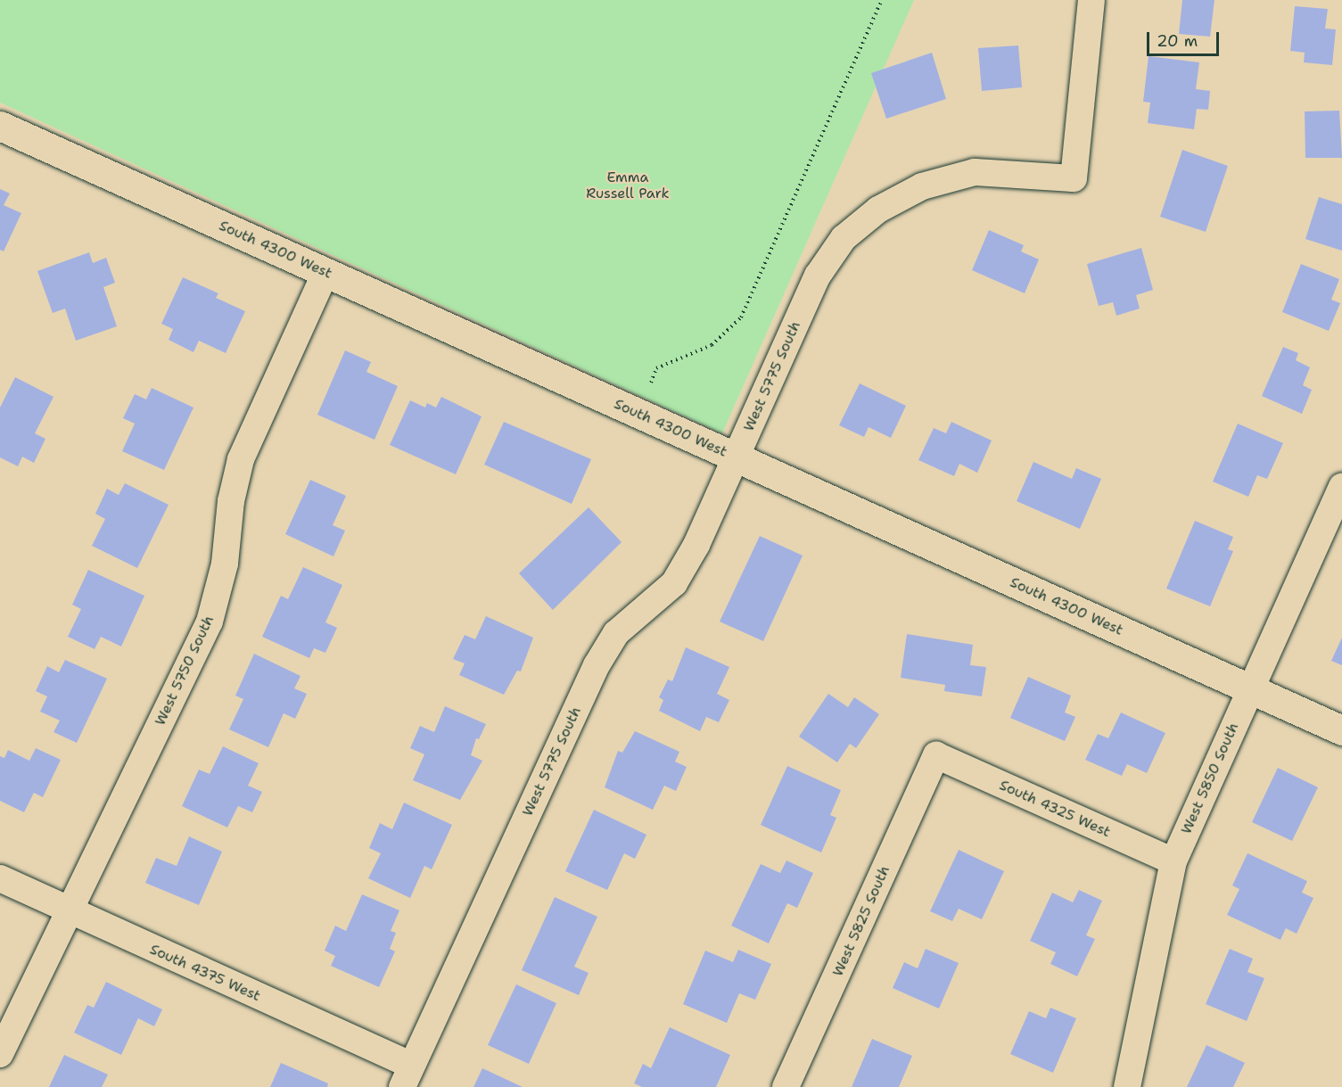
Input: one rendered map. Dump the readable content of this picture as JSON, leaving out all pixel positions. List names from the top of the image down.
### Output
{
  "streets": {
    "main road": ["South 4300 West"],
    "street": [
      "West 5775 South",
      "West 5750 South",
      "West 5850 South",
      "South 4325 West",
      "West 5825 South",
      "South 4375 West"
    ]
  },
  "crossings": [
    ["South 4300 West", "West 5775 South"],
    ["South 4300 West", "West 5750 South"],
    ["South 4300 West", "West 5850 South"],
    ["West 5775 South", "South 4375 West"],
    ["West 5750 South", "South 4375 West"],
    ["West 5850 South", "South 4325 West"],
    ["South 4325 West", "West 5825 South"]
  ],
  "parks": ["Emma Russell Park"],
  "scale_bar": "20 m"
}
